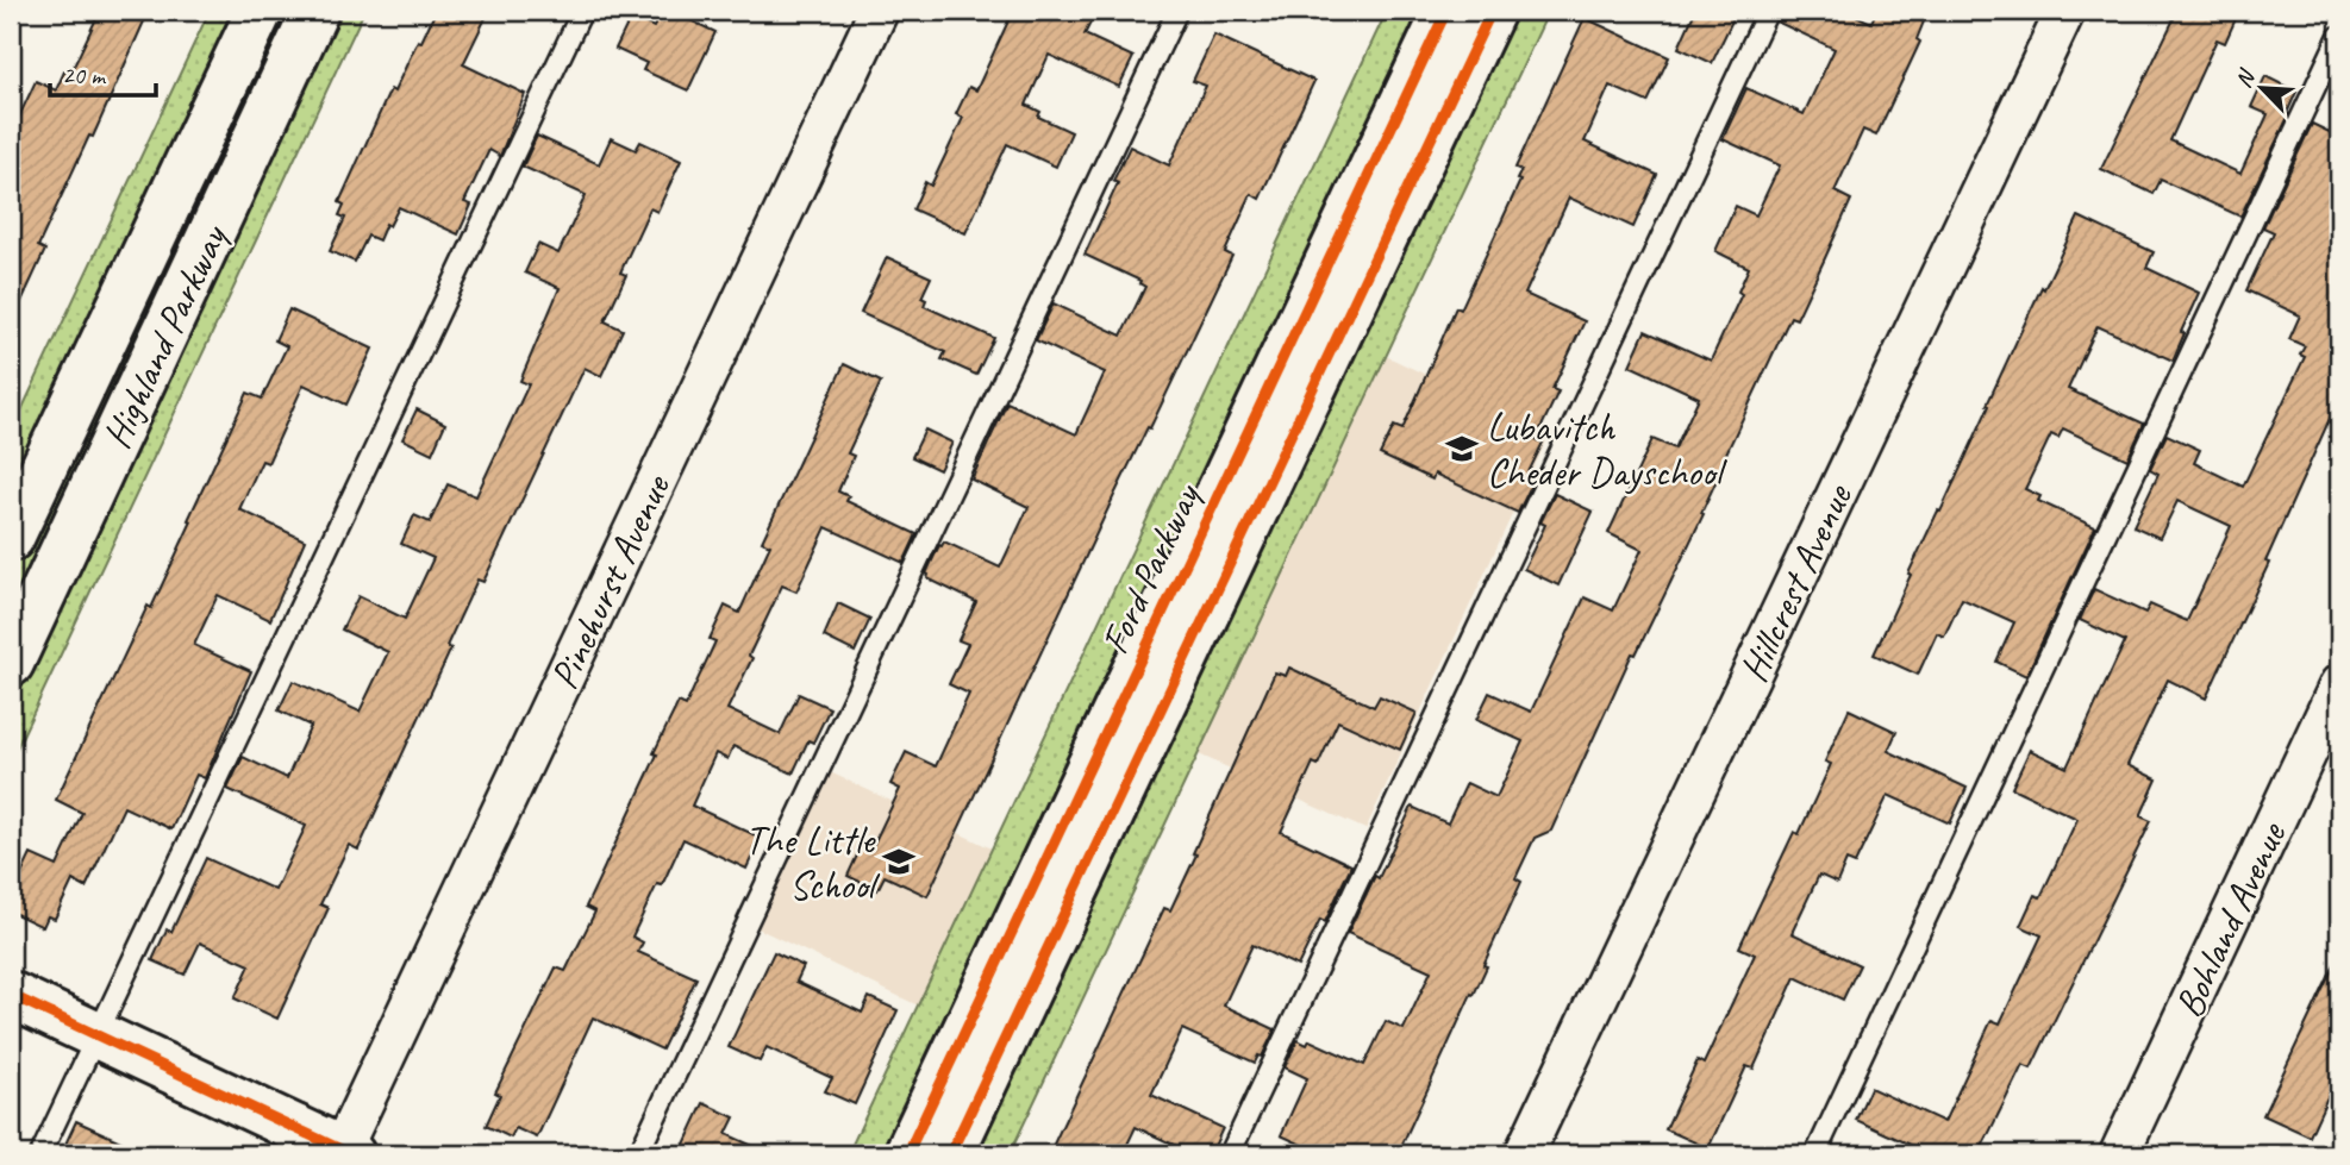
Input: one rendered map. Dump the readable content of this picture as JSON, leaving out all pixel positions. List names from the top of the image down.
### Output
{
  "streets": {
    "main road": ["Highland Parkway", "Ford Parkway"],
    "street": ["Pinehurst Avenue", "Hillcrest Avenue", "Bohland Avenue"]
  },
  "places": {
    "school or university": ["Lubavitch Cheder Dayschool", "The Little School"]
  },
  "scale_bar": "20 m",
  "north": "top left"
}
